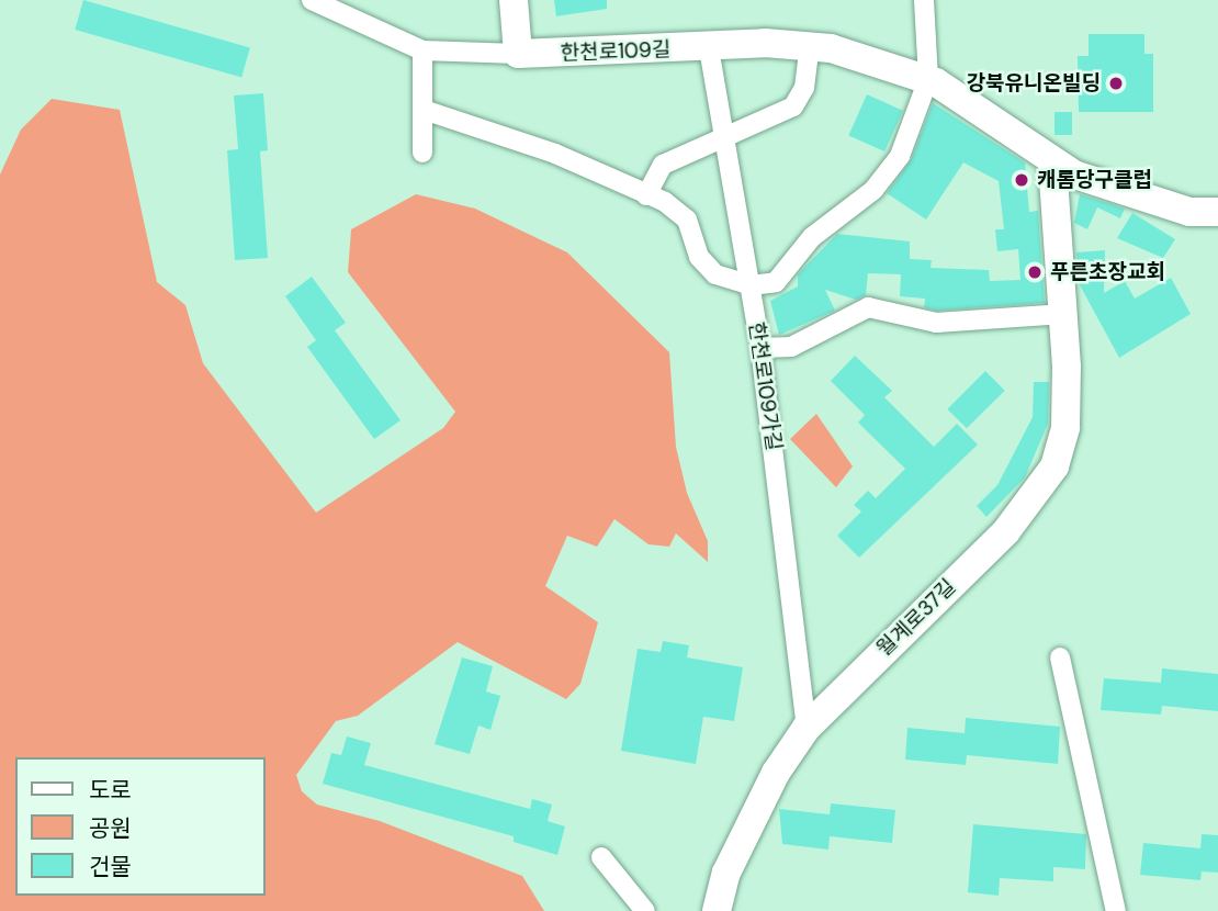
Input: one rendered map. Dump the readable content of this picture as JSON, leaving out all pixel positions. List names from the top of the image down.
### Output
{
  "streets": {
    "street": ["한천로109길", "한천로109가길", "월계로37길"]
  },
  "crossings": [
    ["한천로109길", "한천로109가길"],
    ["한천로109길", "월계로37길"],
    ["한천로109가길", "월계로37길"]
  ],
  "places": ["강북유니온빌딩", "캐롬당구클럽", "푸른초장교회"],
  "legend": ["도로", "공원", "건물"]
}
